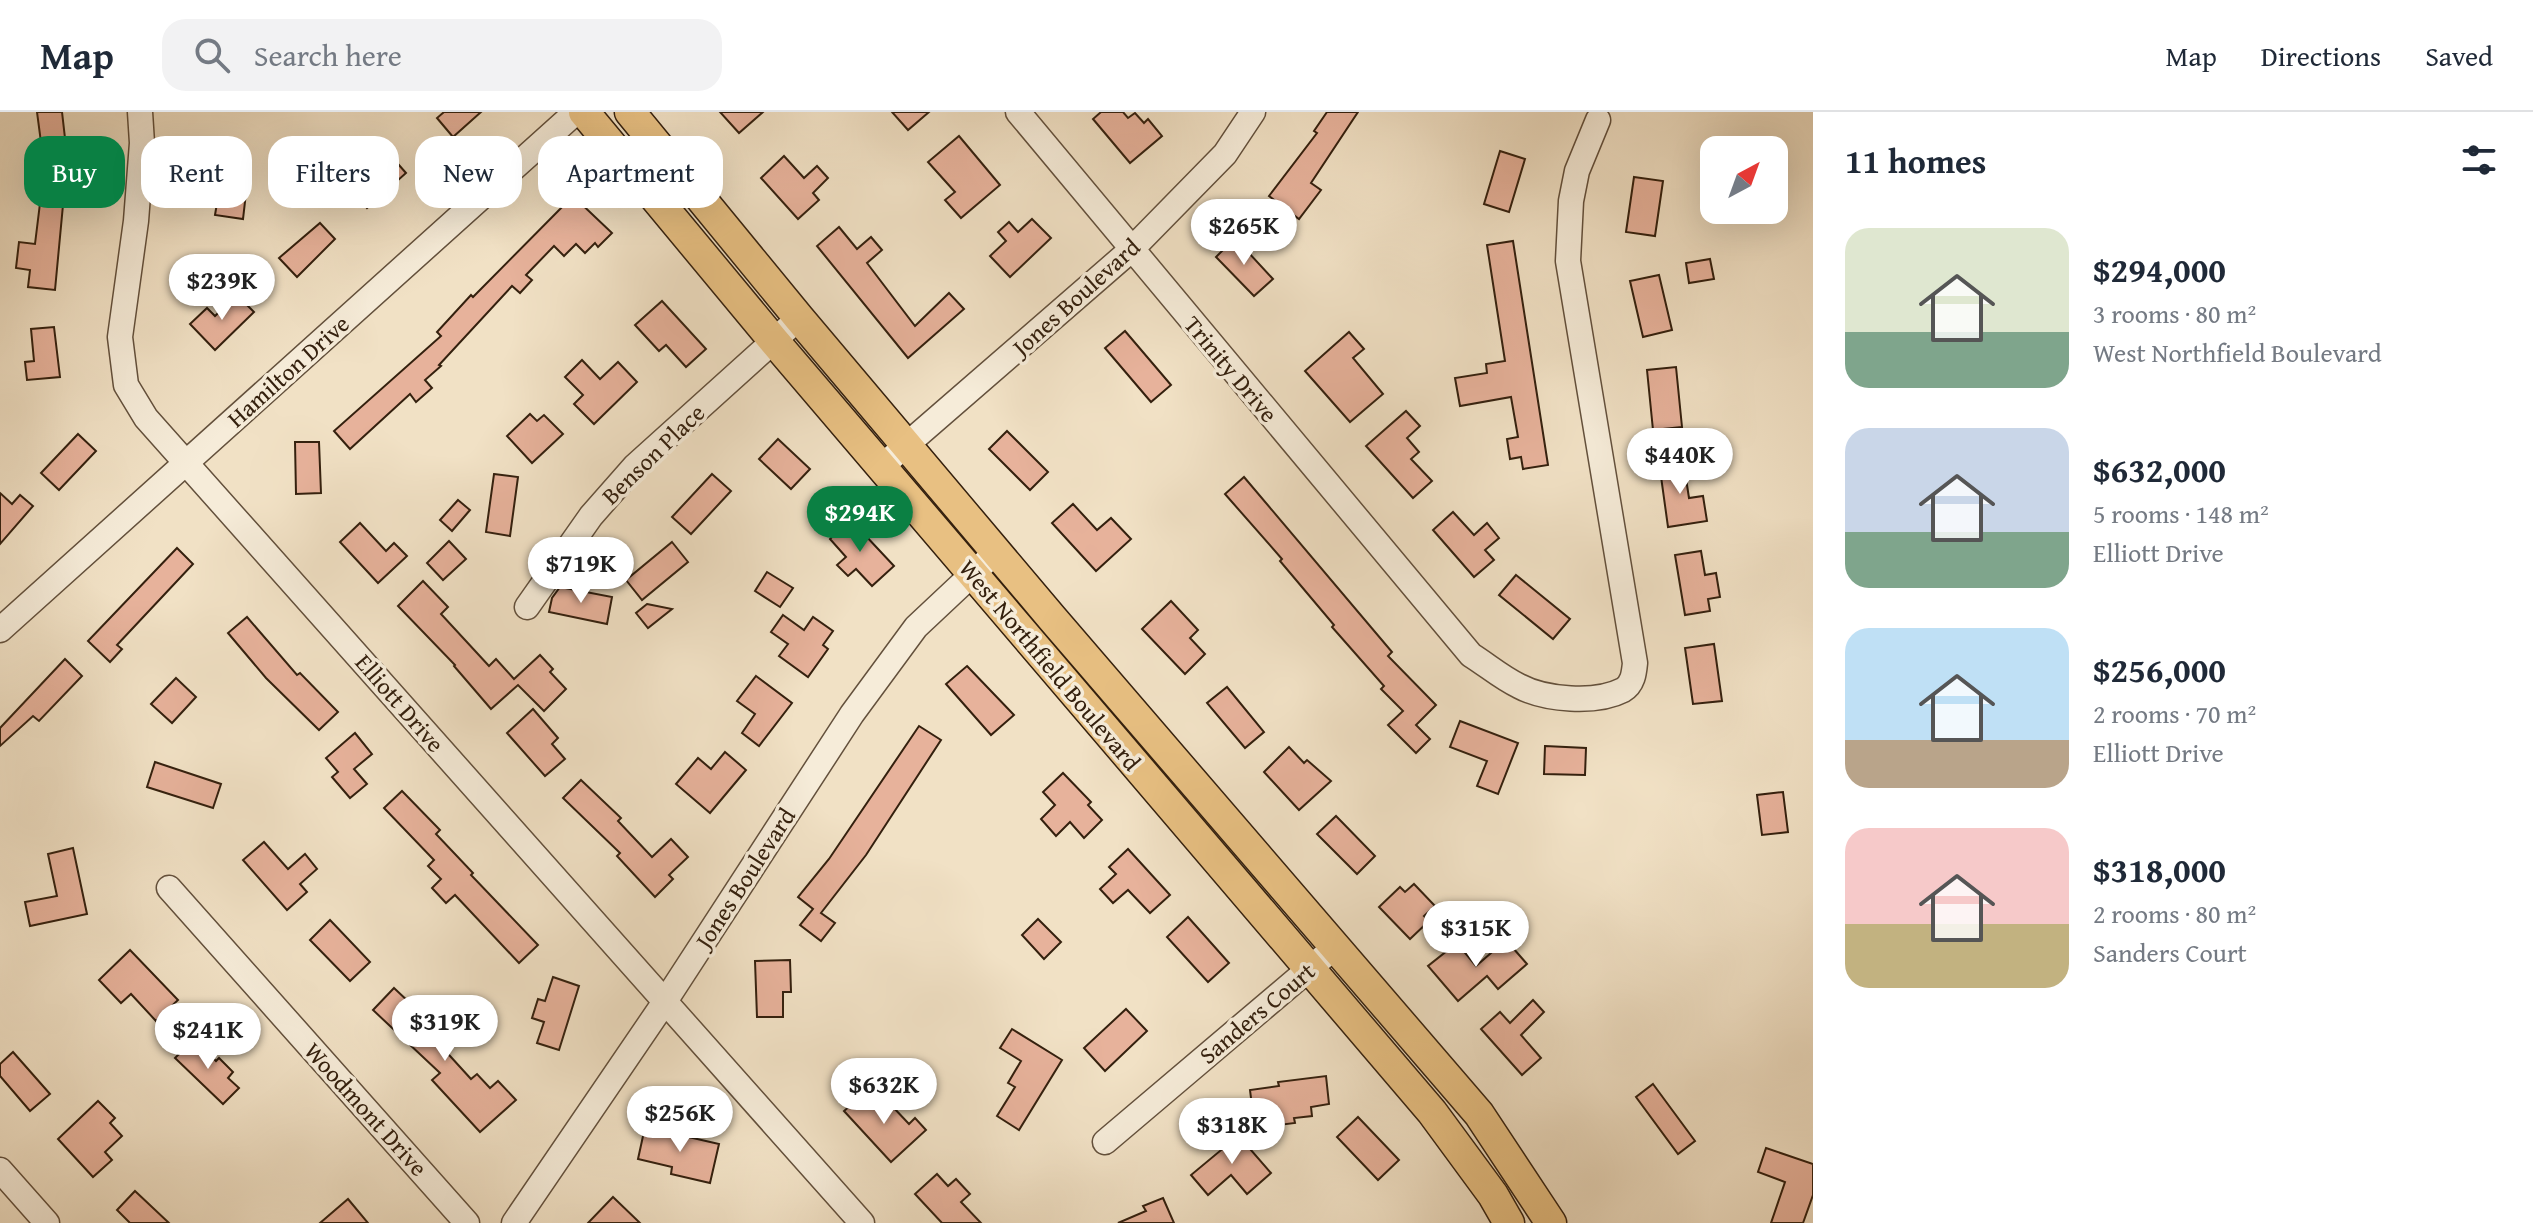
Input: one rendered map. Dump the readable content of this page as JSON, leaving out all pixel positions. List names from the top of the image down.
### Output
{
  "streets": {
    "main road": ["West Northfield Boulevard"],
    "street": [
      "Jones Boulevard",
      "Trinity Drive",
      "Hamilton Drive",
      "Benson Place",
      "Elliott Drive",
      "Sanders Court",
      "Woodmont Drive"
    ]
  },
  "crossings": [
    ["Jones Boulevard", "Trinity Drive"],
    ["Jones Boulevard", "West Northfield Boulevard"],
    ["Jones Boulevard", "Elliott Drive"],
    ["Hamilton Drive", "Elliott Drive"],
    ["Benson Place", "West Northfield Boulevard"],
    ["West Northfield Boulevard", "Sanders Court"]
  ],
  "north": "top right",
  "page": {
    "header": "Map",
    "search": "Search here",
    "nav": ["Map", "Directions", "Saved"],
    "heading": "11 homes",
    "chip": [
      "Buy",
      "Rent",
      "Filters",
      "New",
      "Apartment"
    ],
    "price": [
      "$265K",
      "$239K",
      "$440K",
      "$294K",
      "$719K",
      "$315K",
      "$319K",
      "$241K",
      "$632K",
      "$256K",
      "$318K"
    ],
    "list": [
      {
        "name": "$294,000",
        "note": "3 rooms · 80 m² · West Northfield Boulevard"
      },
      {
        "name": "$632,000",
        "note": "5 rooms · 148 m² · Elliott Drive"
      },
      {
        "name": "$256,000",
        "note": "2 rooms · 70 m² · Elliott Drive"
      },
      {
        "name": "$318,000",
        "note": "2 rooms · 80 m² · Sanders Court"
      }
    ]
  }
}
